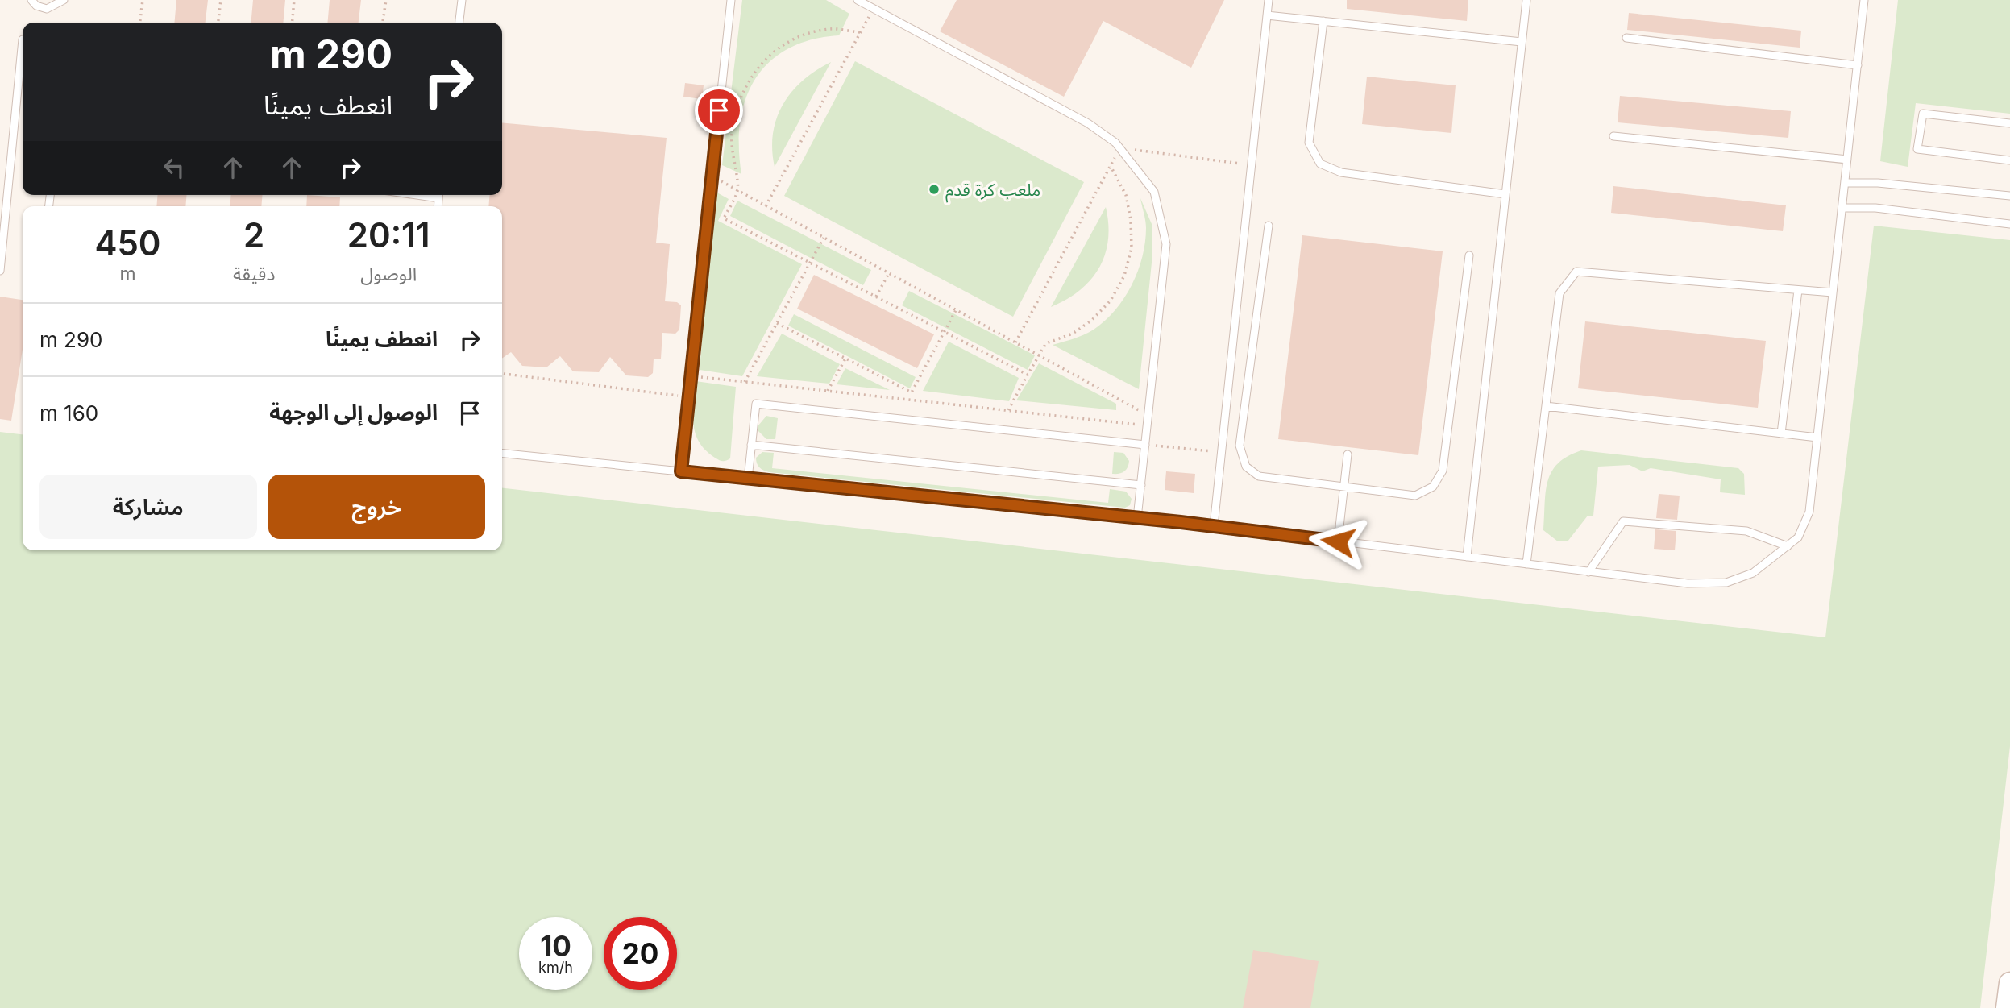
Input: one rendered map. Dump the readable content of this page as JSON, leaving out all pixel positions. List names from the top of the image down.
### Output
{
  "places": ["ملعب كرة قدم"],
  "page": {
    "turn": ["290 m", "انعطف يمينًا"],
    "eta": [
      "20:11",
      "الوصول",
      "2",
      "دقيقة",
      "450",
      "m"
    ],
    "list": [
      {
        "name": "انعطف يمينًا",
        "value": "290 m"
      },
      {
        "name": "الوصول إلى الوجهة",
        "value": "160 m"
      }
    ],
    "buttons": ["خروج", "مشاركة"],
    "speed": "10 km/h",
    "limit": "20"
  }
}
